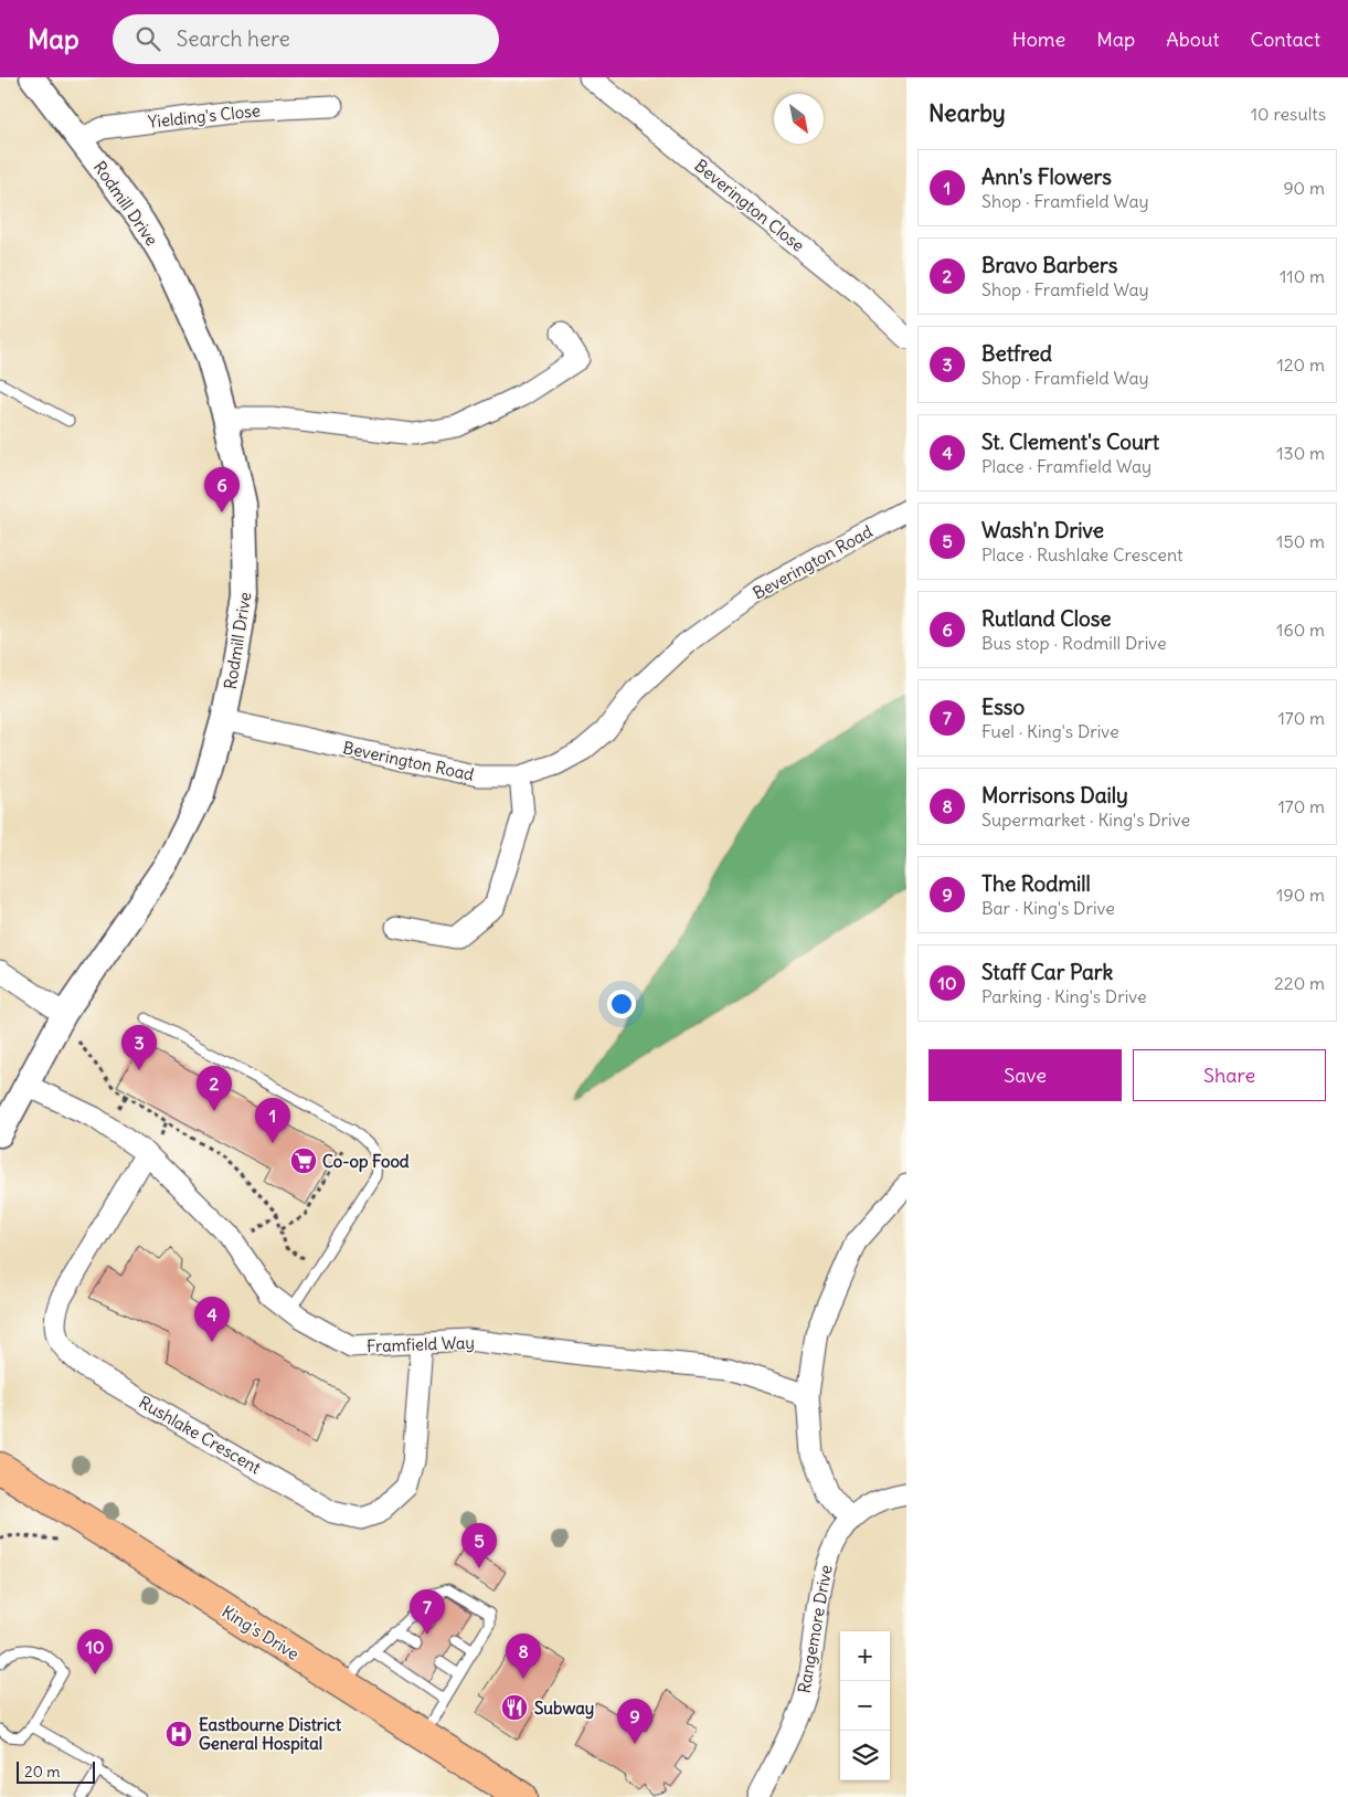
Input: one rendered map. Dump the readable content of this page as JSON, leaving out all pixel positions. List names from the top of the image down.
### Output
{
  "streets": {
    "main road": ["King's Drive"],
    "street": [
      "Yielding's Close",
      "Rodmill Drive",
      "Beverington Close",
      "Beverington Road",
      "Framfield Way",
      "Rushlake Crescent",
      "Rangemore Drive"
    ]
  },
  "crossings": [
    ["Yielding's Close", "Rodmill Drive"],
    ["Rodmill Drive", "Beverington Road"],
    ["Rodmill Drive", "Framfield Way"],
    ["Framfield Way", "Rushlake Crescent"]
  ],
  "places": {
    "supermarket": ["Co-op Food"],
    "restaurant": ["Subway"],
    "hospital": ["Eastbourne District General Hospital"]
  },
  "scale_bar": "20 m",
  "north": "bottom right",
  "page": {
    "header": "Map",
    "search": "Search here",
    "nav": [
      "Home",
      "Map",
      "About",
      "Contact"
    ],
    "heading": ["Nearby", "10 results"],
    "list": [
      {
        "mark": "1",
        "name": "Ann's Flowers",
        "note": "Shop · Framfield Way",
        "value": "90 m"
      },
      {
        "mark": "2",
        "name": "Bravo Barbers",
        "note": "Shop · Framfield Way",
        "value": "110 m"
      },
      {
        "mark": "3",
        "name": "Betfred",
        "note": "Shop · Framfield Way",
        "value": "120 m"
      },
      {
        "mark": "4",
        "name": "St. Clement's Court",
        "note": "Place · Framfield Way",
        "value": "130 m"
      },
      {
        "mark": "5",
        "name": "Wash'n Drive",
        "note": "Place · Rushlake Crescent",
        "value": "150 m"
      },
      {
        "mark": "6",
        "name": "Rutland Close",
        "note": "Bus stop · Rodmill Drive",
        "value": "160 m"
      },
      {
        "mark": "7",
        "name": "Esso",
        "note": "Fuel · King's Drive",
        "value": "170 m"
      },
      {
        "mark": "8",
        "name": "Morrisons Daily",
        "note": "Supermarket · King's Drive",
        "value": "170 m"
      },
      {
        "mark": "9",
        "name": "The Rodmill",
        "note": "Bar · King's Drive",
        "value": "190 m"
      },
      {
        "mark": "10",
        "name": "Staff Car Park",
        "note": "Parking · King's Drive",
        "value": "220 m"
      }
    ],
    "pins": [
      "6",
      "3",
      "2",
      "1",
      "4",
      "5",
      "7",
      "10",
      "8",
      "9"
    ],
    "buttons": ["Save", "Share"],
    "map_buttons": ["+", "−"],
    "scale": "20 m"
  }
}
